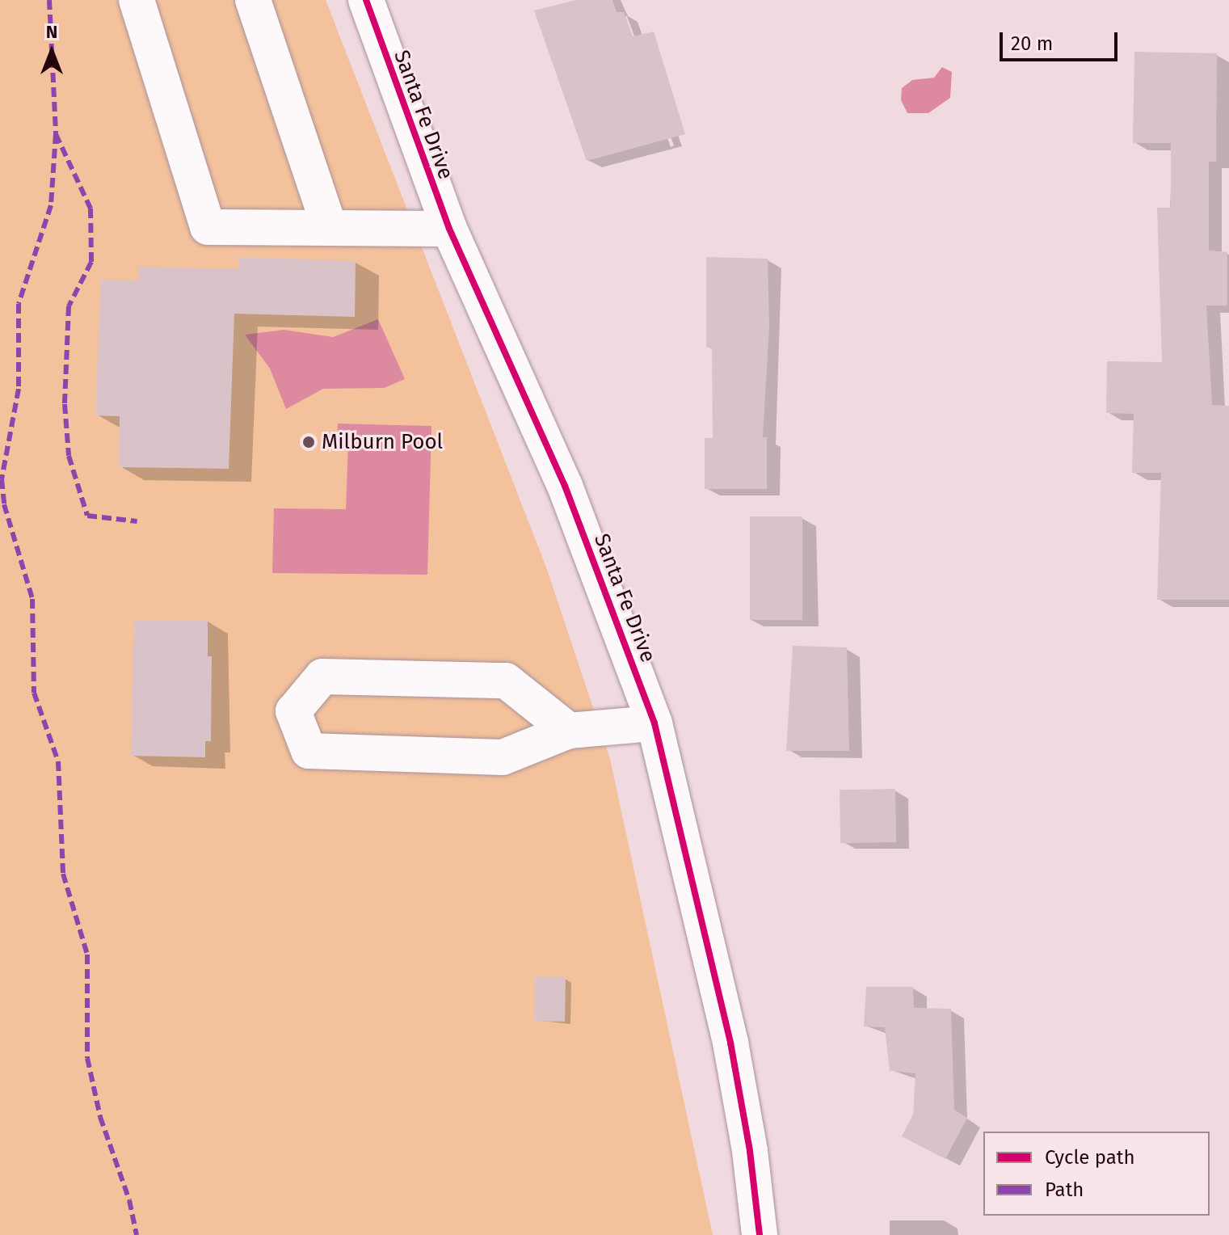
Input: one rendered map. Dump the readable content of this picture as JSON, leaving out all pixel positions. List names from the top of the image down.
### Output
{
  "streets": {
    "street": ["Santa Fe Drive"]
  },
  "places": ["Milburn Pool"],
  "legend": ["Cycle path", "Path"],
  "scale_bar": "20 m",
  "north": "top"
}
